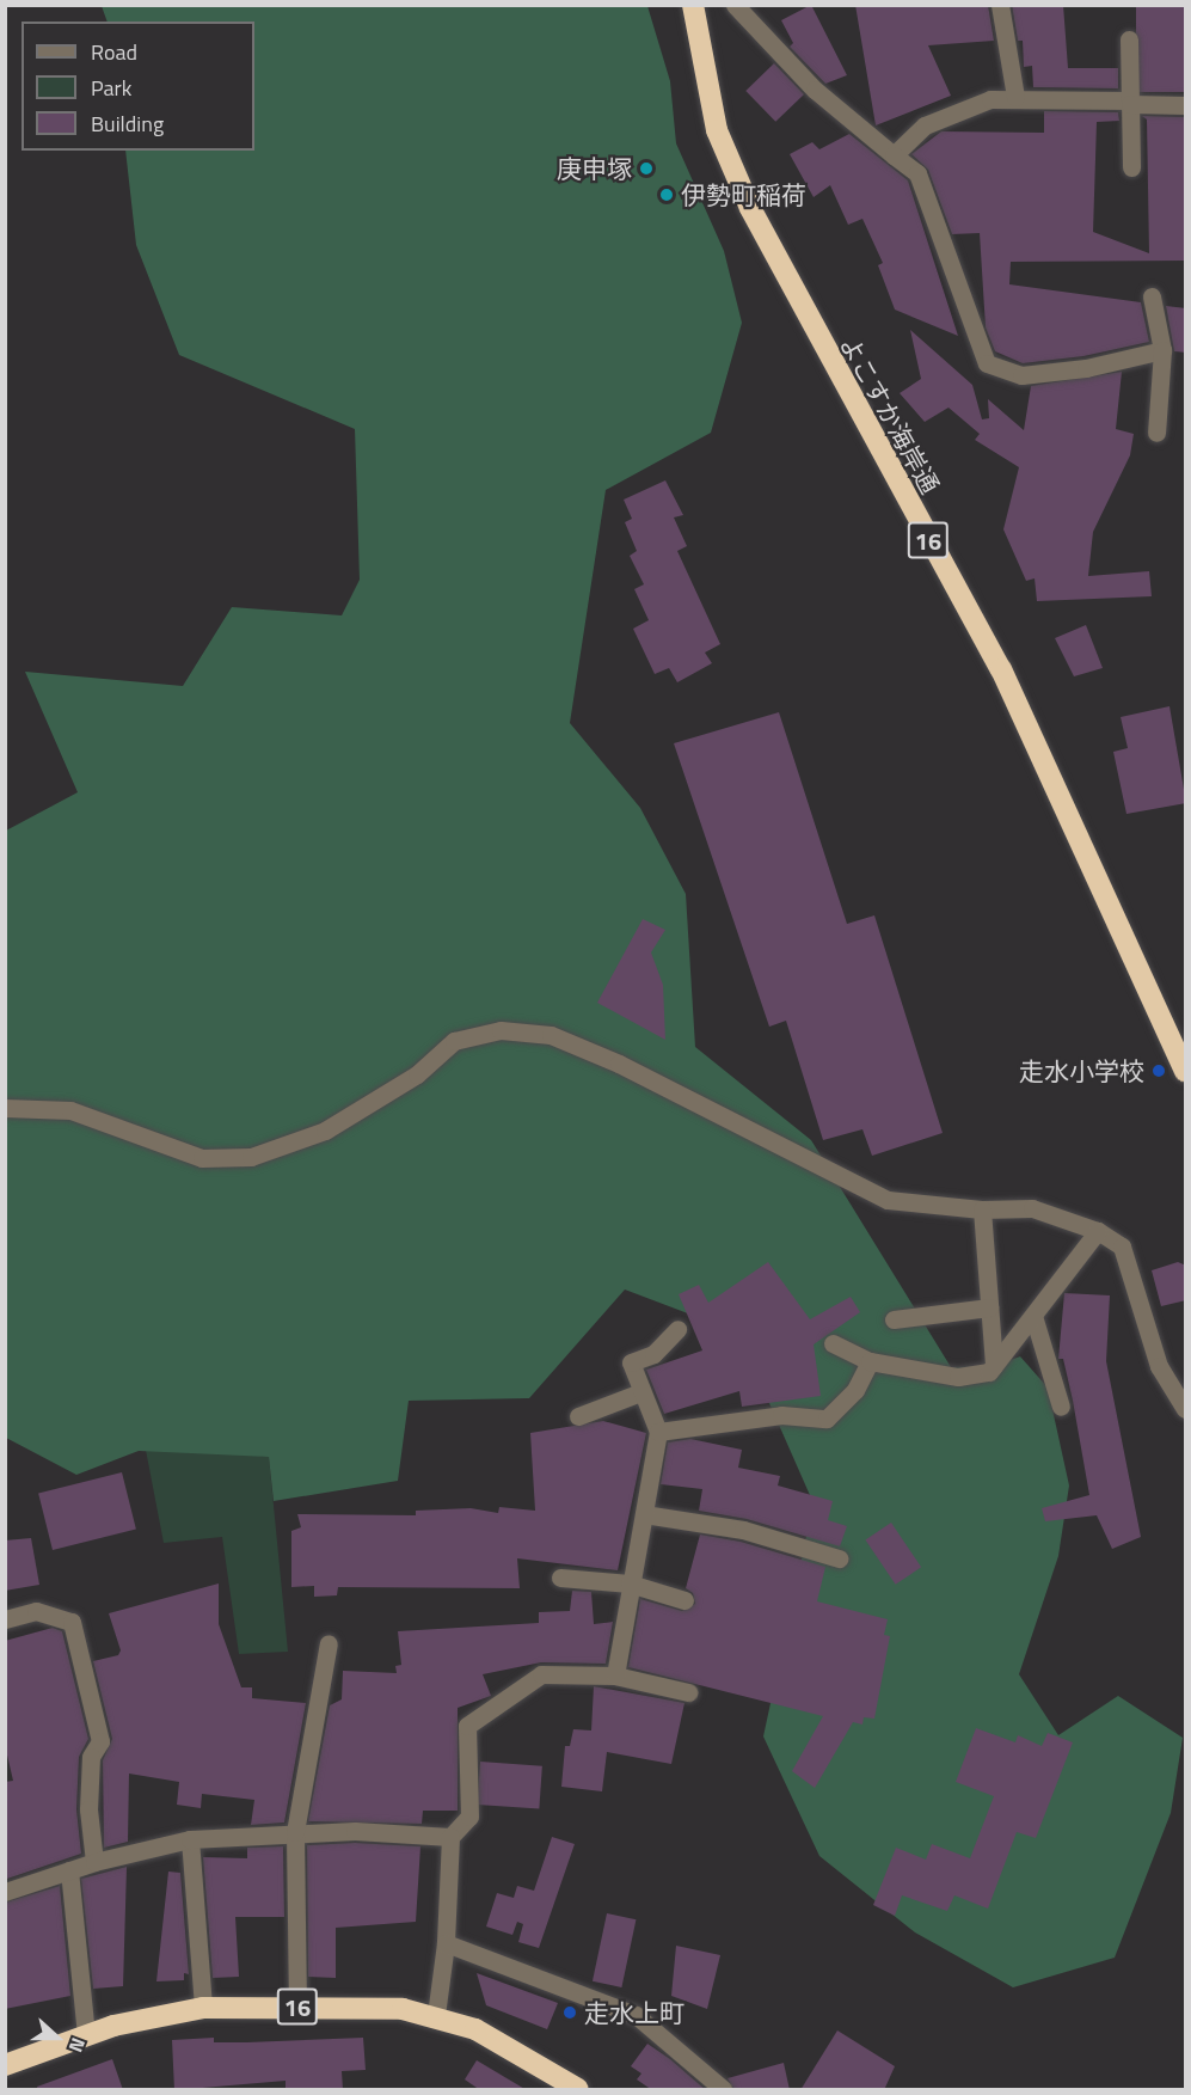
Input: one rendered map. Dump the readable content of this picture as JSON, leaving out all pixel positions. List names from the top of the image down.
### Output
{
  "streets": {
    "highway": ["よこすか海岸通", "16"]
  },
  "places": [
    "庚申塚",
    "伊勢町稲荷",
    "走水小学校",
    "走水上町"
  ],
  "legend": ["Road", "Park", "Building"],
  "north": "right"
}
